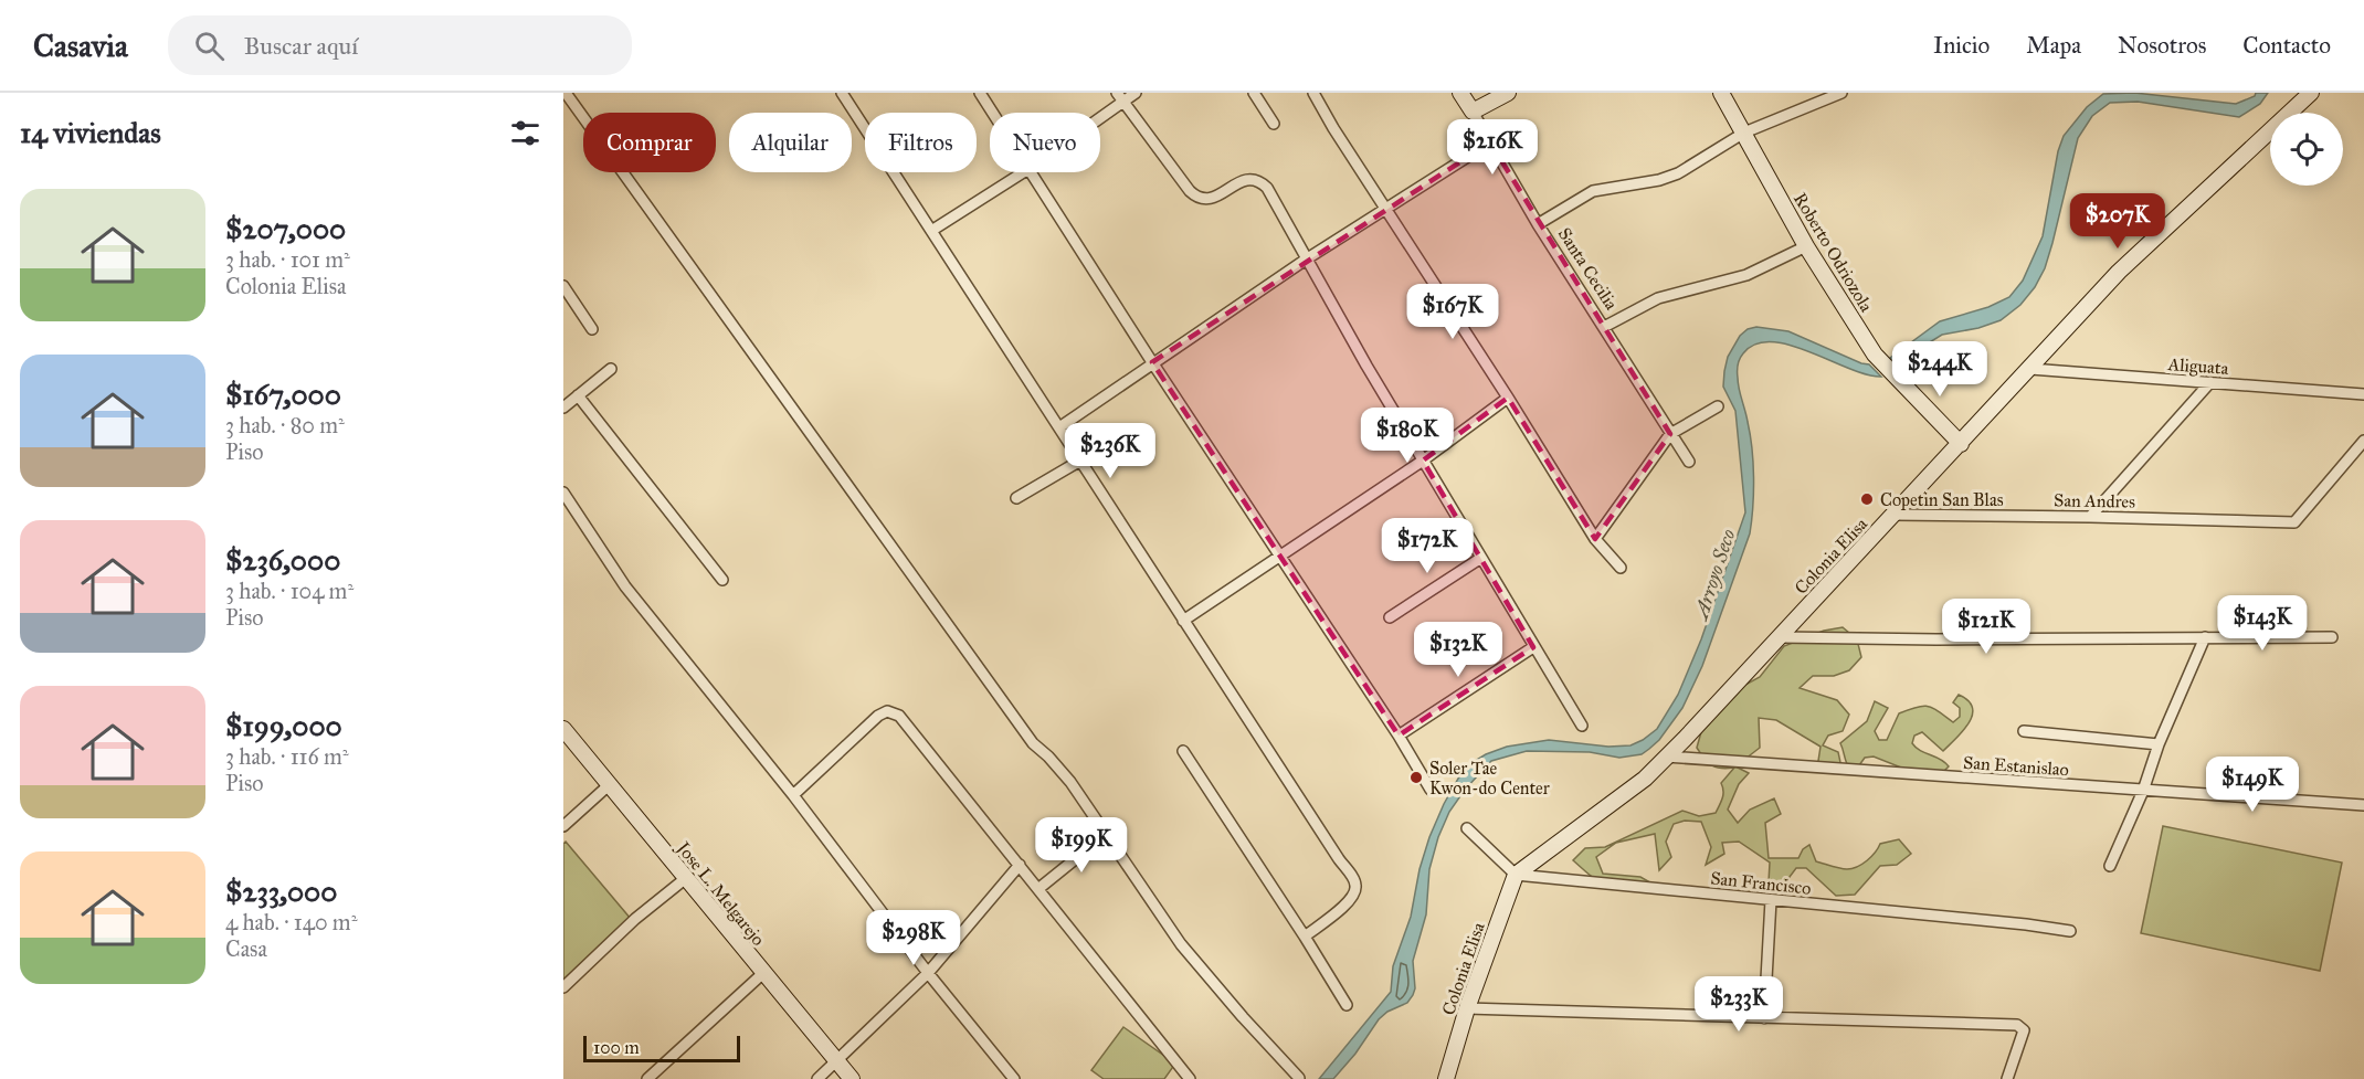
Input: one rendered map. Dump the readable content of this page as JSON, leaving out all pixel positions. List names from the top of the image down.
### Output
{
  "streets": {
    "street": [
      "Roberto Odriozola",
      "Santa Cecilia",
      "Aliguata",
      "San Andres",
      "Colonia Elisa",
      "San Estanislao",
      "San Francisco",
      "Jose L. Melgarejo"
    ]
  },
  "crossings": [
    ["Roberto Odriozola", "Colonia Elisa"],
    ["Aliguata", "Colonia Elisa"],
    ["San Andres", "Colonia Elisa"],
    ["Colonia Elisa", "San Estanislao"],
    ["Colonia Elisa", "San Francisco"]
  ],
  "water": ["Arroyo Seco"],
  "places": ["Copetin San Blas", "Soler Tae Kwon-do Center"],
  "scale_bar": "100 m",
  "page": {
    "header": "Casavia",
    "search": "Buscar aquí",
    "nav": [
      "Inicio",
      "Mapa",
      "Nosotros",
      "Contacto"
    ],
    "heading": "14 viviendas",
    "chip": [
      "Comprar",
      "Alquilar",
      "Filtros",
      "Nuevo"
    ],
    "price": [
      "$216K",
      "$207K",
      "$167K",
      "$244K",
      "$180K",
      "$236K",
      "$172K",
      "$143K",
      "$121K",
      "$132K",
      "$149K",
      "$199K",
      "$298K",
      "$233K"
    ],
    "list": [
      {
        "name": "$207,000",
        "note": "3 hab. · 101 m² · Colonia Elisa"
      },
      {
        "name": "$167,000",
        "note": "3 hab. · 80 m² · Piso"
      },
      {
        "name": "$236,000",
        "note": "3 hab. · 104 m² · Piso"
      },
      {
        "name": "$199,000",
        "note": "3 hab. · 116 m² · Piso"
      },
      {
        "name": "$233,000",
        "note": "4 hab. · 140 m² · Casa"
      }
    ],
    "scale": "100 m"
  }
}
